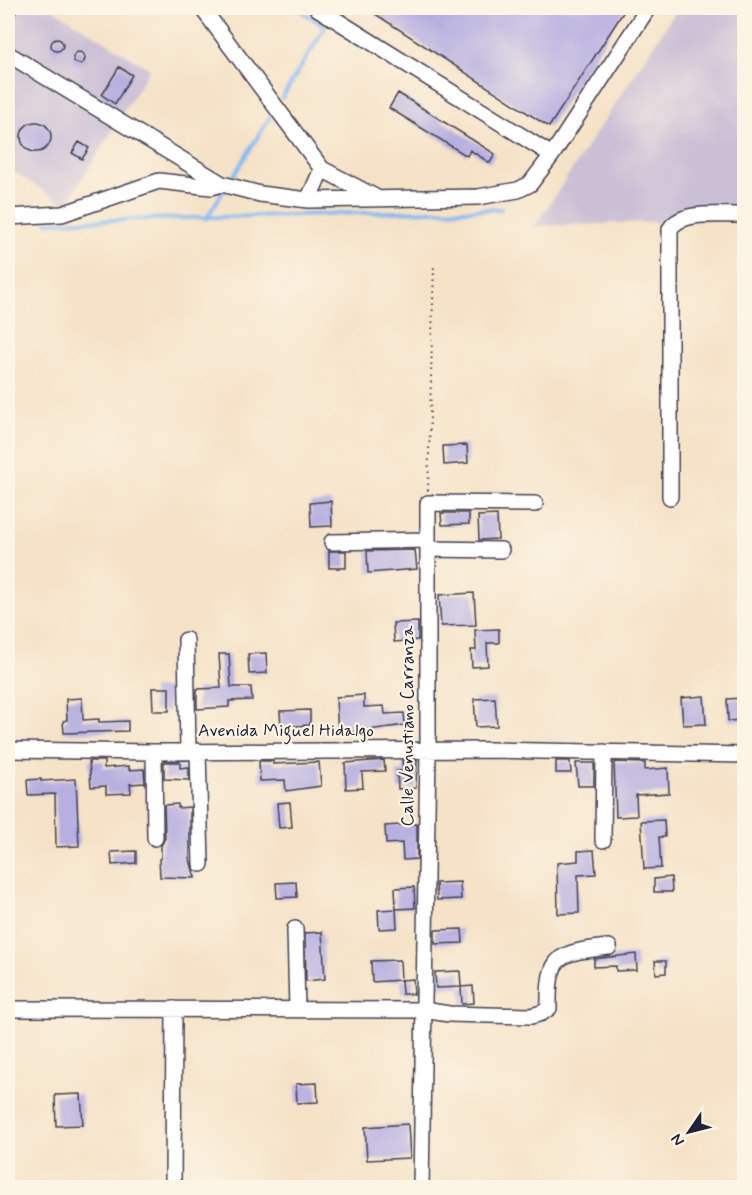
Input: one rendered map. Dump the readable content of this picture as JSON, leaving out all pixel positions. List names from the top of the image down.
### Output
{
  "streets": {
    "street": ["Calle Venustiano Carranza", "Avenida Miguel Hidalgo"]
  },
  "crossings": [
    ["Calle Venustiano Carranza", "Avenida Miguel Hidalgo"]
  ],
  "north": "bottom left"
}
